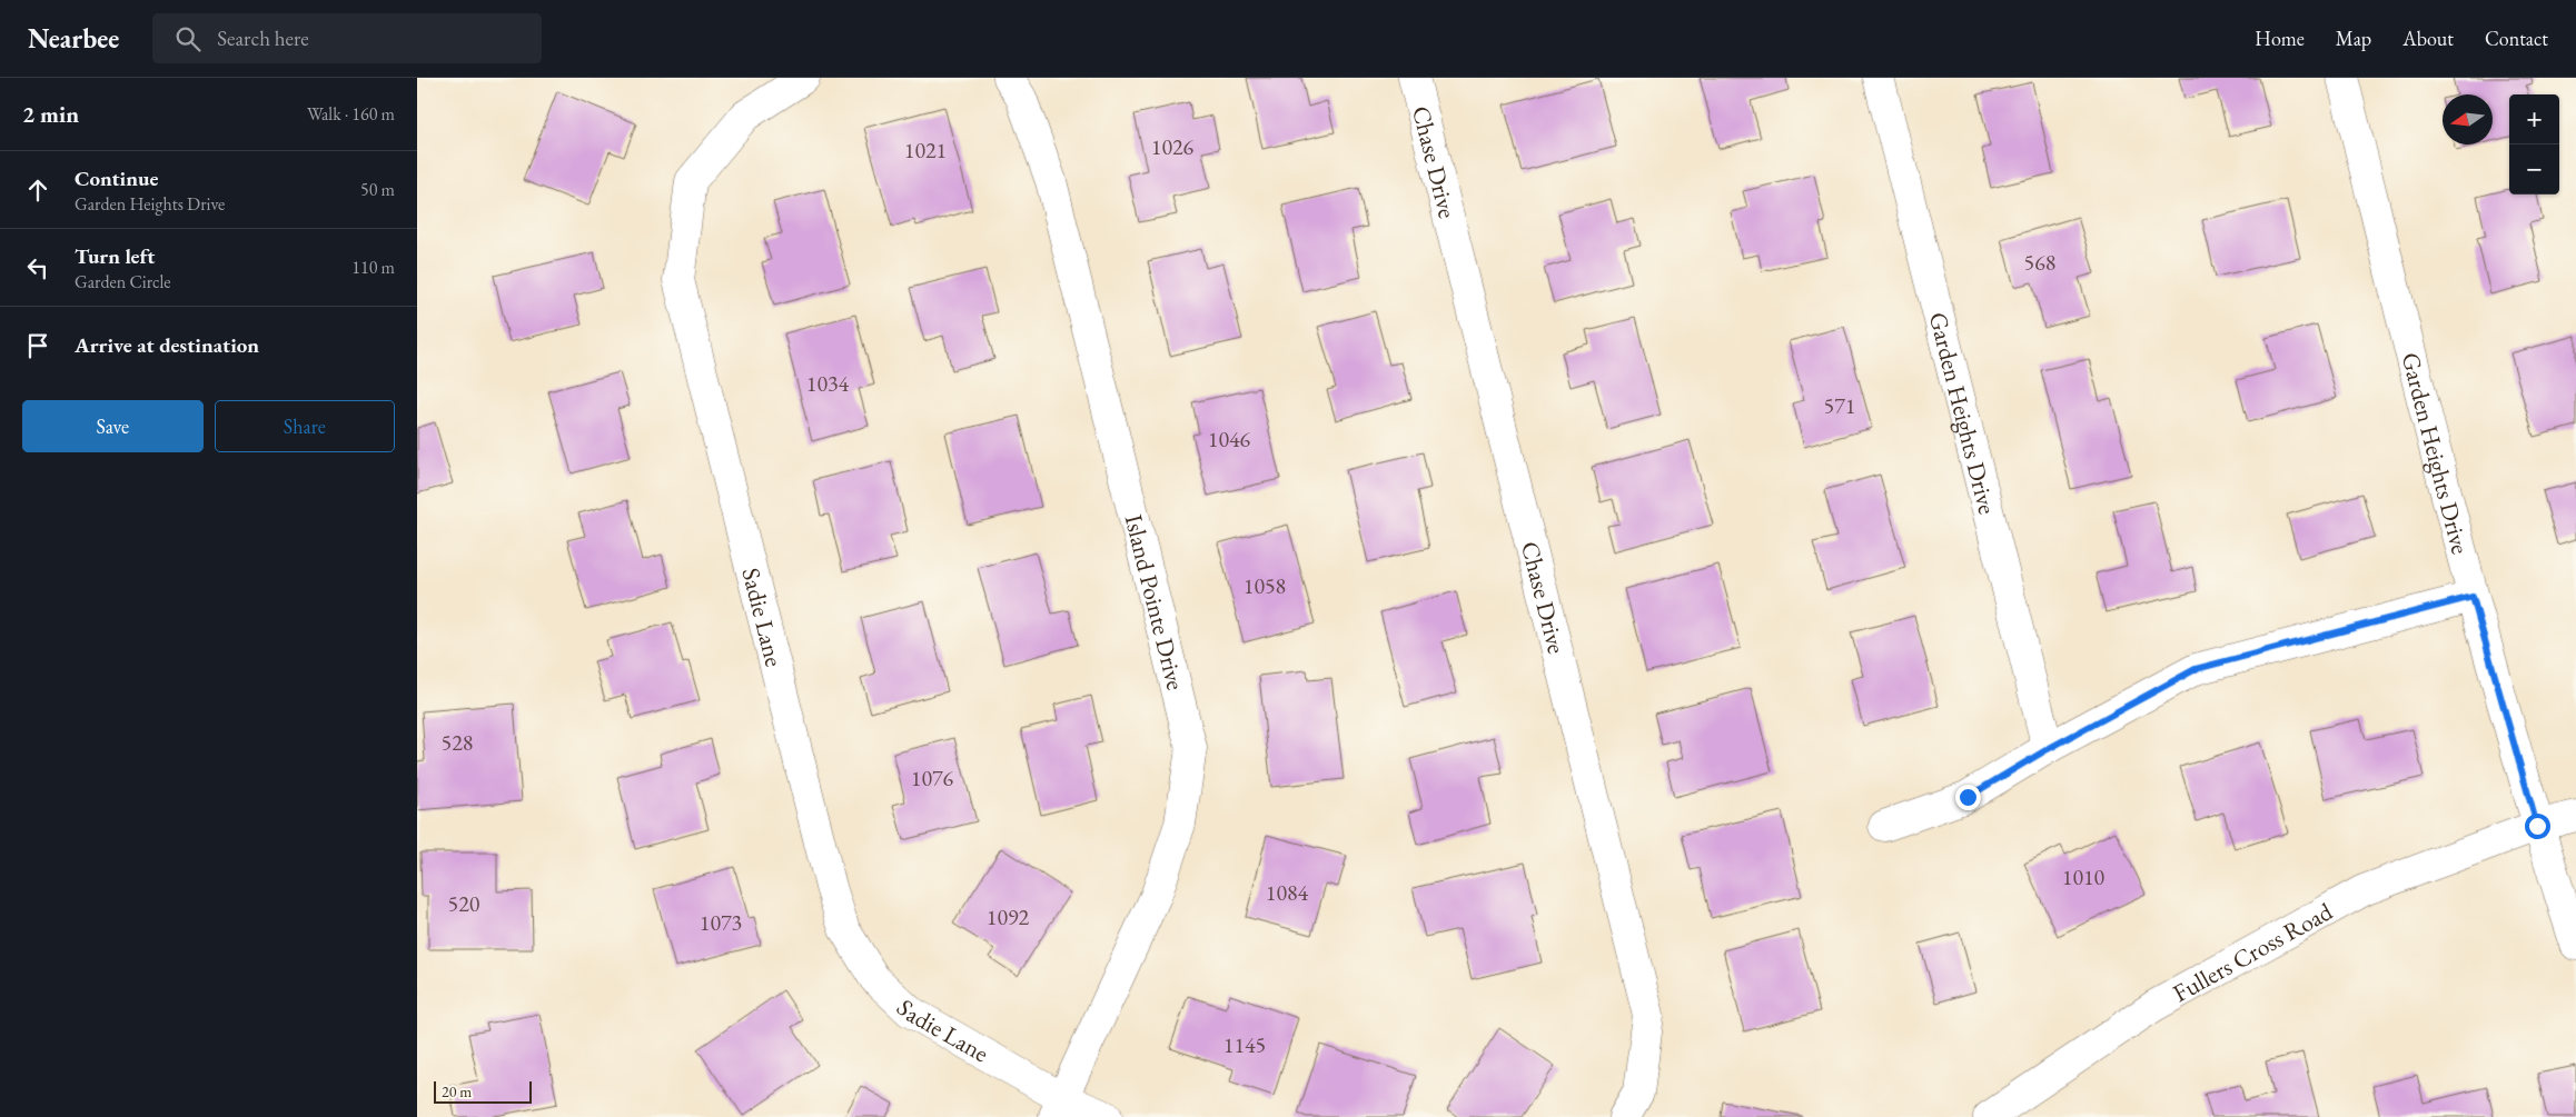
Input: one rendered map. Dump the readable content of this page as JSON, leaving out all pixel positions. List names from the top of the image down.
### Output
{
  "streets": {
    "street": [
      "Chase Drive",
      "Garden Heights Drive",
      "Island Pointe Drive",
      "Sadie Lane",
      "Fullers Cross Road"
    ]
  },
  "crossings": [
    ["Garden Heights Drive", "Fullers Cross Road"],
    ["Island Pointe Drive", "Sadie Lane"]
  ],
  "house_numbers": [
    "1026",
    "1021",
    "568",
    "1034",
    "571",
    "1046",
    "1058",
    "528",
    "1076",
    "1010",
    "1084",
    "520",
    "1092",
    "1073",
    "1145"
  ],
  "scale_bar": "20 m",
  "north": "left",
  "page": {
    "header": "Nearbee",
    "search": "Search here",
    "nav": [
      "Home",
      "Map",
      "About",
      "Contact"
    ],
    "heading": ["2 min", "Walk · 160 m"],
    "map_buttons": ["+", "−"],
    "list": [
      ["Continue", "Garden Heights Drive", "50 m"],
      ["Turn left", "Garden Circle", "110 m"],
      "Arrive at destination"
    ],
    "buttons": ["Save", "Share"],
    "scale": "20 m"
  }
}
